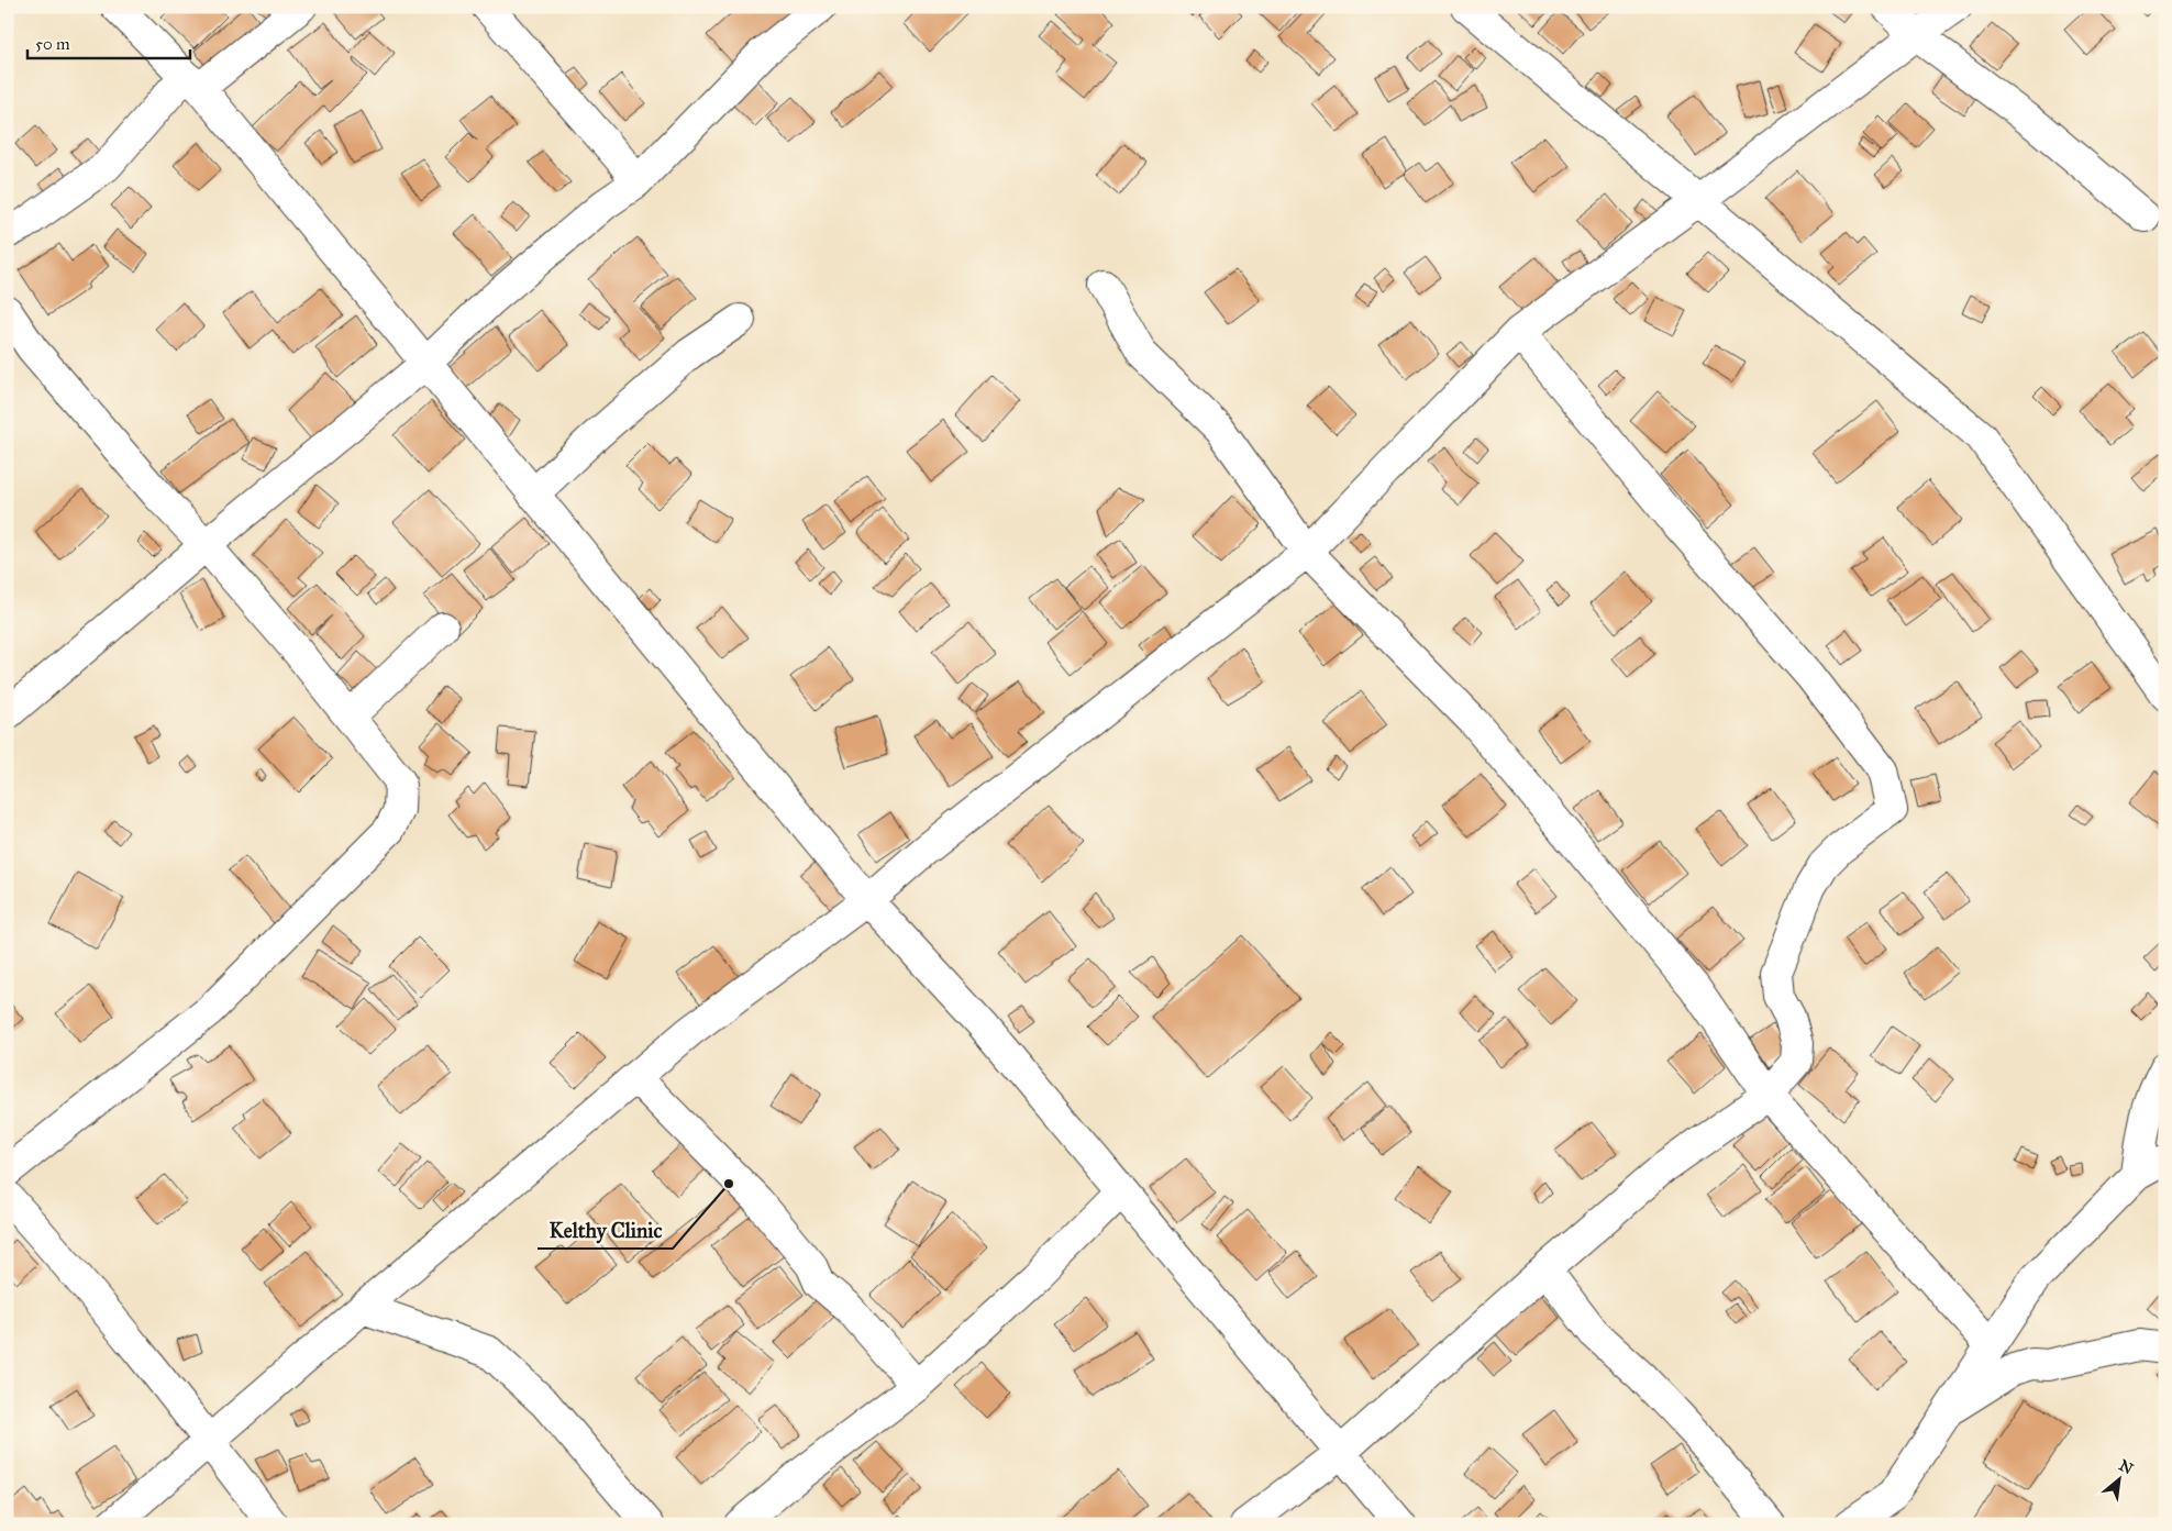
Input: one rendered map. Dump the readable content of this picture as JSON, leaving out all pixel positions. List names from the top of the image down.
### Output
{
  "places": ["Kelthy Clinic"],
  "scale_bar": "50 m",
  "north": "top right"
}
